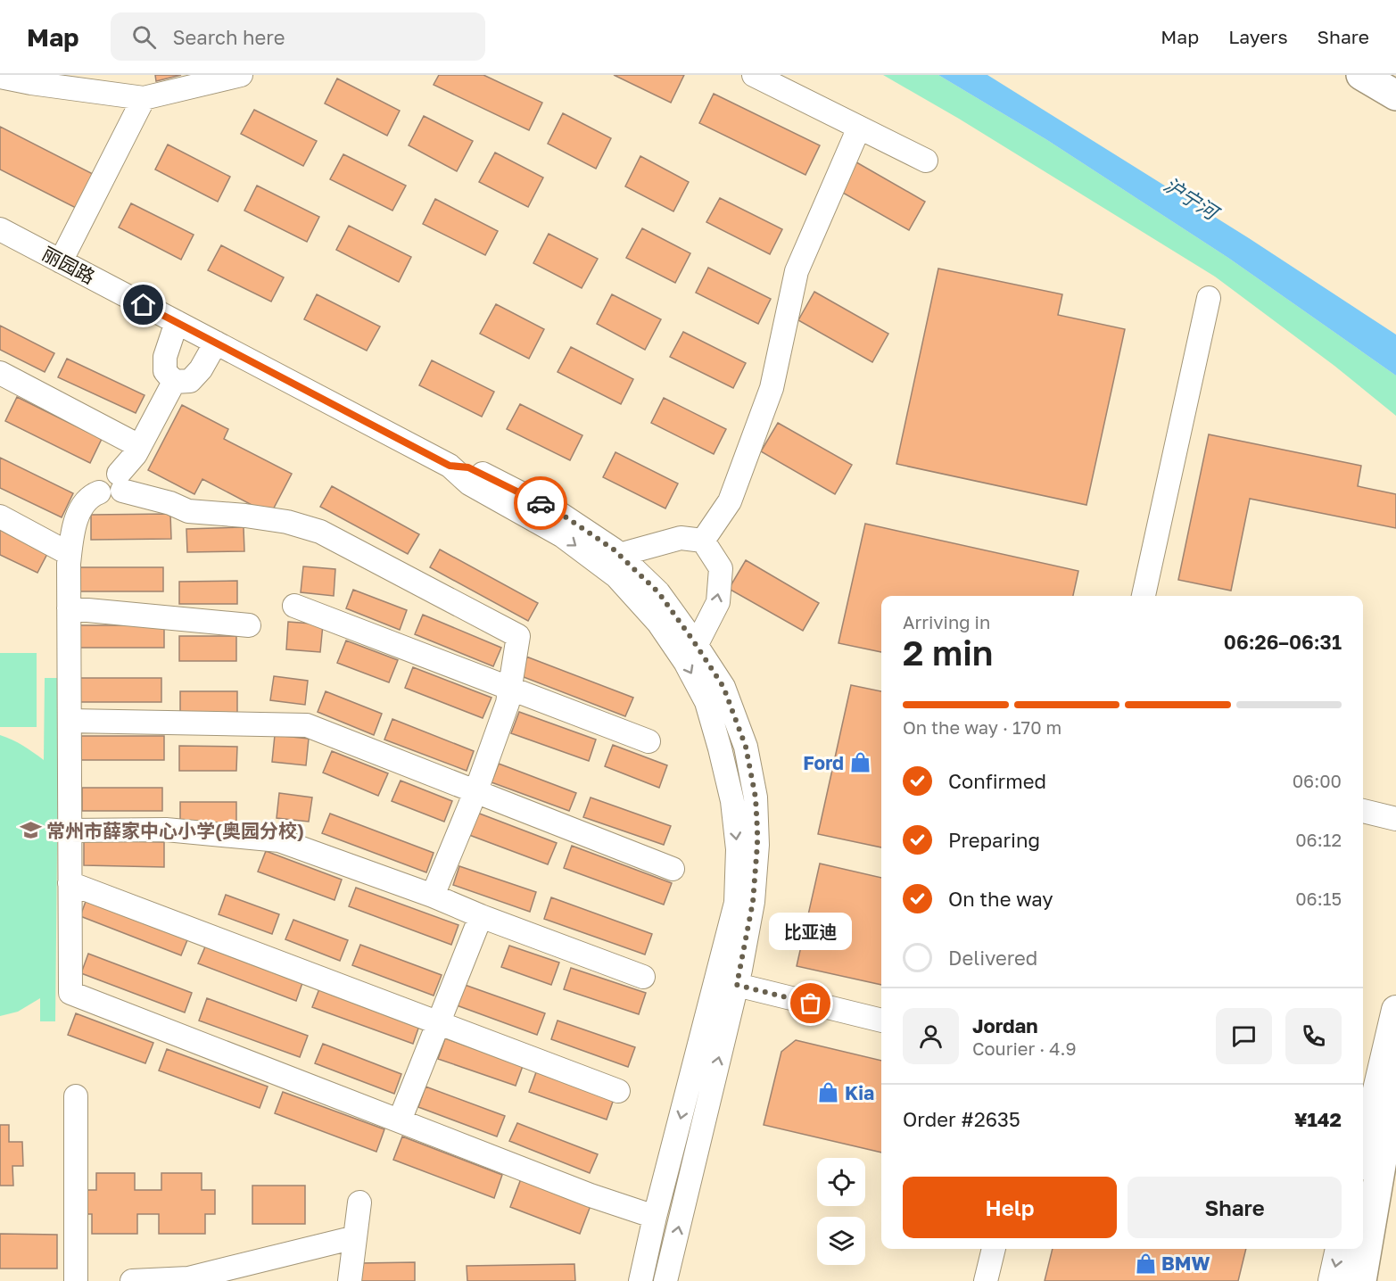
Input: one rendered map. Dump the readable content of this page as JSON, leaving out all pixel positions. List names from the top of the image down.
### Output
{
  "streets": {
    "street": ["丽园路"]
  },
  "water": ["沪宁河"],
  "places": {
    "shop": ["Ford", "Kia", "BMW"],
    "school or university": ["常州市薛家中心小学(奥园分校)"],
    "other": ["比亚迪"]
  },
  "page": {
    "header": "Map",
    "search": "Search here",
    "nav": ["Map", "Layers", "Share"],
    "heading": ["2 min", "Arriving in", "06:26–06:31"],
    "panel": [
      "Jordan",
      "Courier · 4.9",
      "Order #2635",
      "¥142"
    ],
    "bar": "On the way · 170 m",
    "list": [
      ["Confirmed", "06:00"],
      ["Preparing", "06:12"],
      ["On the way", "06:15"],
      "Delivered"
    ],
    "bubble": "比亚迪",
    "buttons": ["Help", "Share"]
  }
}
